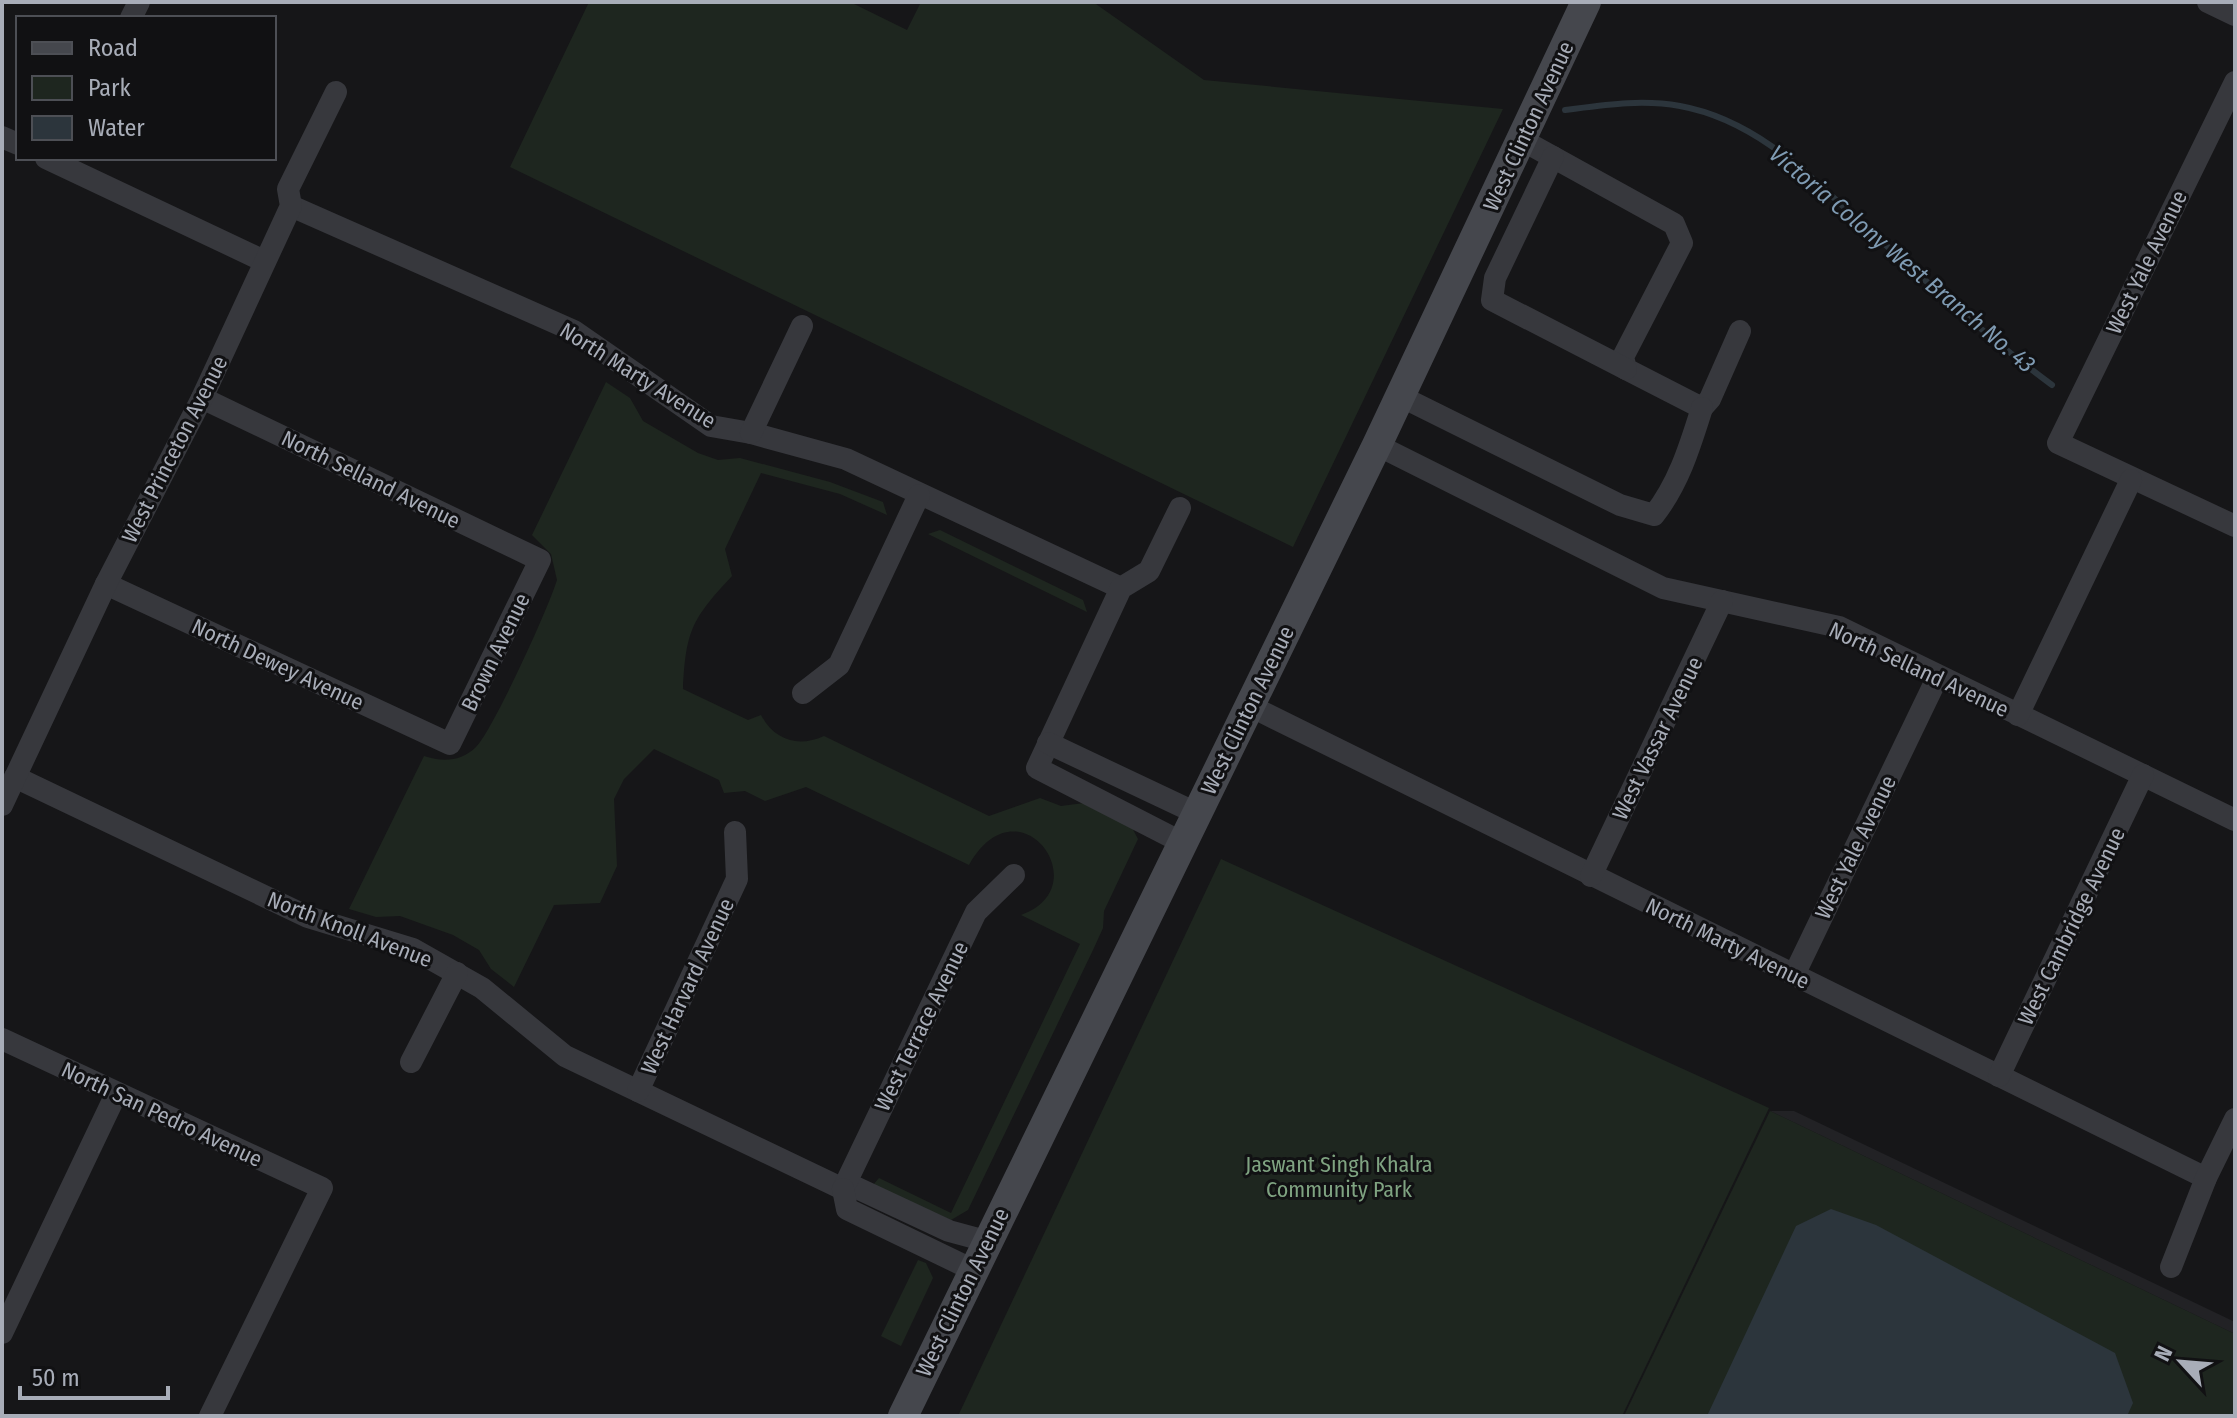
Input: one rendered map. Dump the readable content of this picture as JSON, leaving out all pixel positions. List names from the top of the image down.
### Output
{
  "streets": {
    "main road": ["West Clinton Avenue"],
    "street": [
      "West Yale Avenue",
      "North Marty Avenue",
      "West Princeton Avenue",
      "North Selland Avenue",
      "Brown Avenue",
      "North Dewey Avenue",
      "West Vassar Avenue",
      "West Cambridge Avenue",
      "North Knoll Avenue",
      "West Harvard Avenue",
      "West Terrace Avenue",
      "North San Pedro Avenue"
    ]
  },
  "crossings": [
    ["West Clinton Avenue", "North Marty Avenue"],
    ["West Clinton Avenue", "North Selland Avenue"],
    ["West Clinton Avenue", "North Knoll Avenue"],
    ["West Yale Avenue", "North Marty Avenue"],
    ["West Yale Avenue", "North Selland Avenue"],
    ["North Marty Avenue", "West Princeton Avenue"],
    ["North Marty Avenue", "West Vassar Avenue"],
    ["North Marty Avenue", "West Cambridge Avenue"],
    ["West Princeton Avenue", "North Selland Avenue"],
    ["West Princeton Avenue", "North Dewey Avenue"],
    ["West Princeton Avenue", "North Knoll Avenue"],
    ["North Selland Avenue", "Brown Avenue"],
    ["North Selland Avenue", "West Vassar Avenue"],
    ["North Selland Avenue", "West Cambridge Avenue"],
    ["Brown Avenue", "North Dewey Avenue"],
    ["North Knoll Avenue", "West Harvard Avenue"],
    ["North Knoll Avenue", "West Terrace Avenue"]
  ],
  "water": ["Victoria Colony West Branch No. 43"],
  "parks": ["Jaswant Singh Khalra Community Park"],
  "legend": ["Road", "Park", "Water"],
  "scale_bar": "50 m",
  "north": "top left"
}
